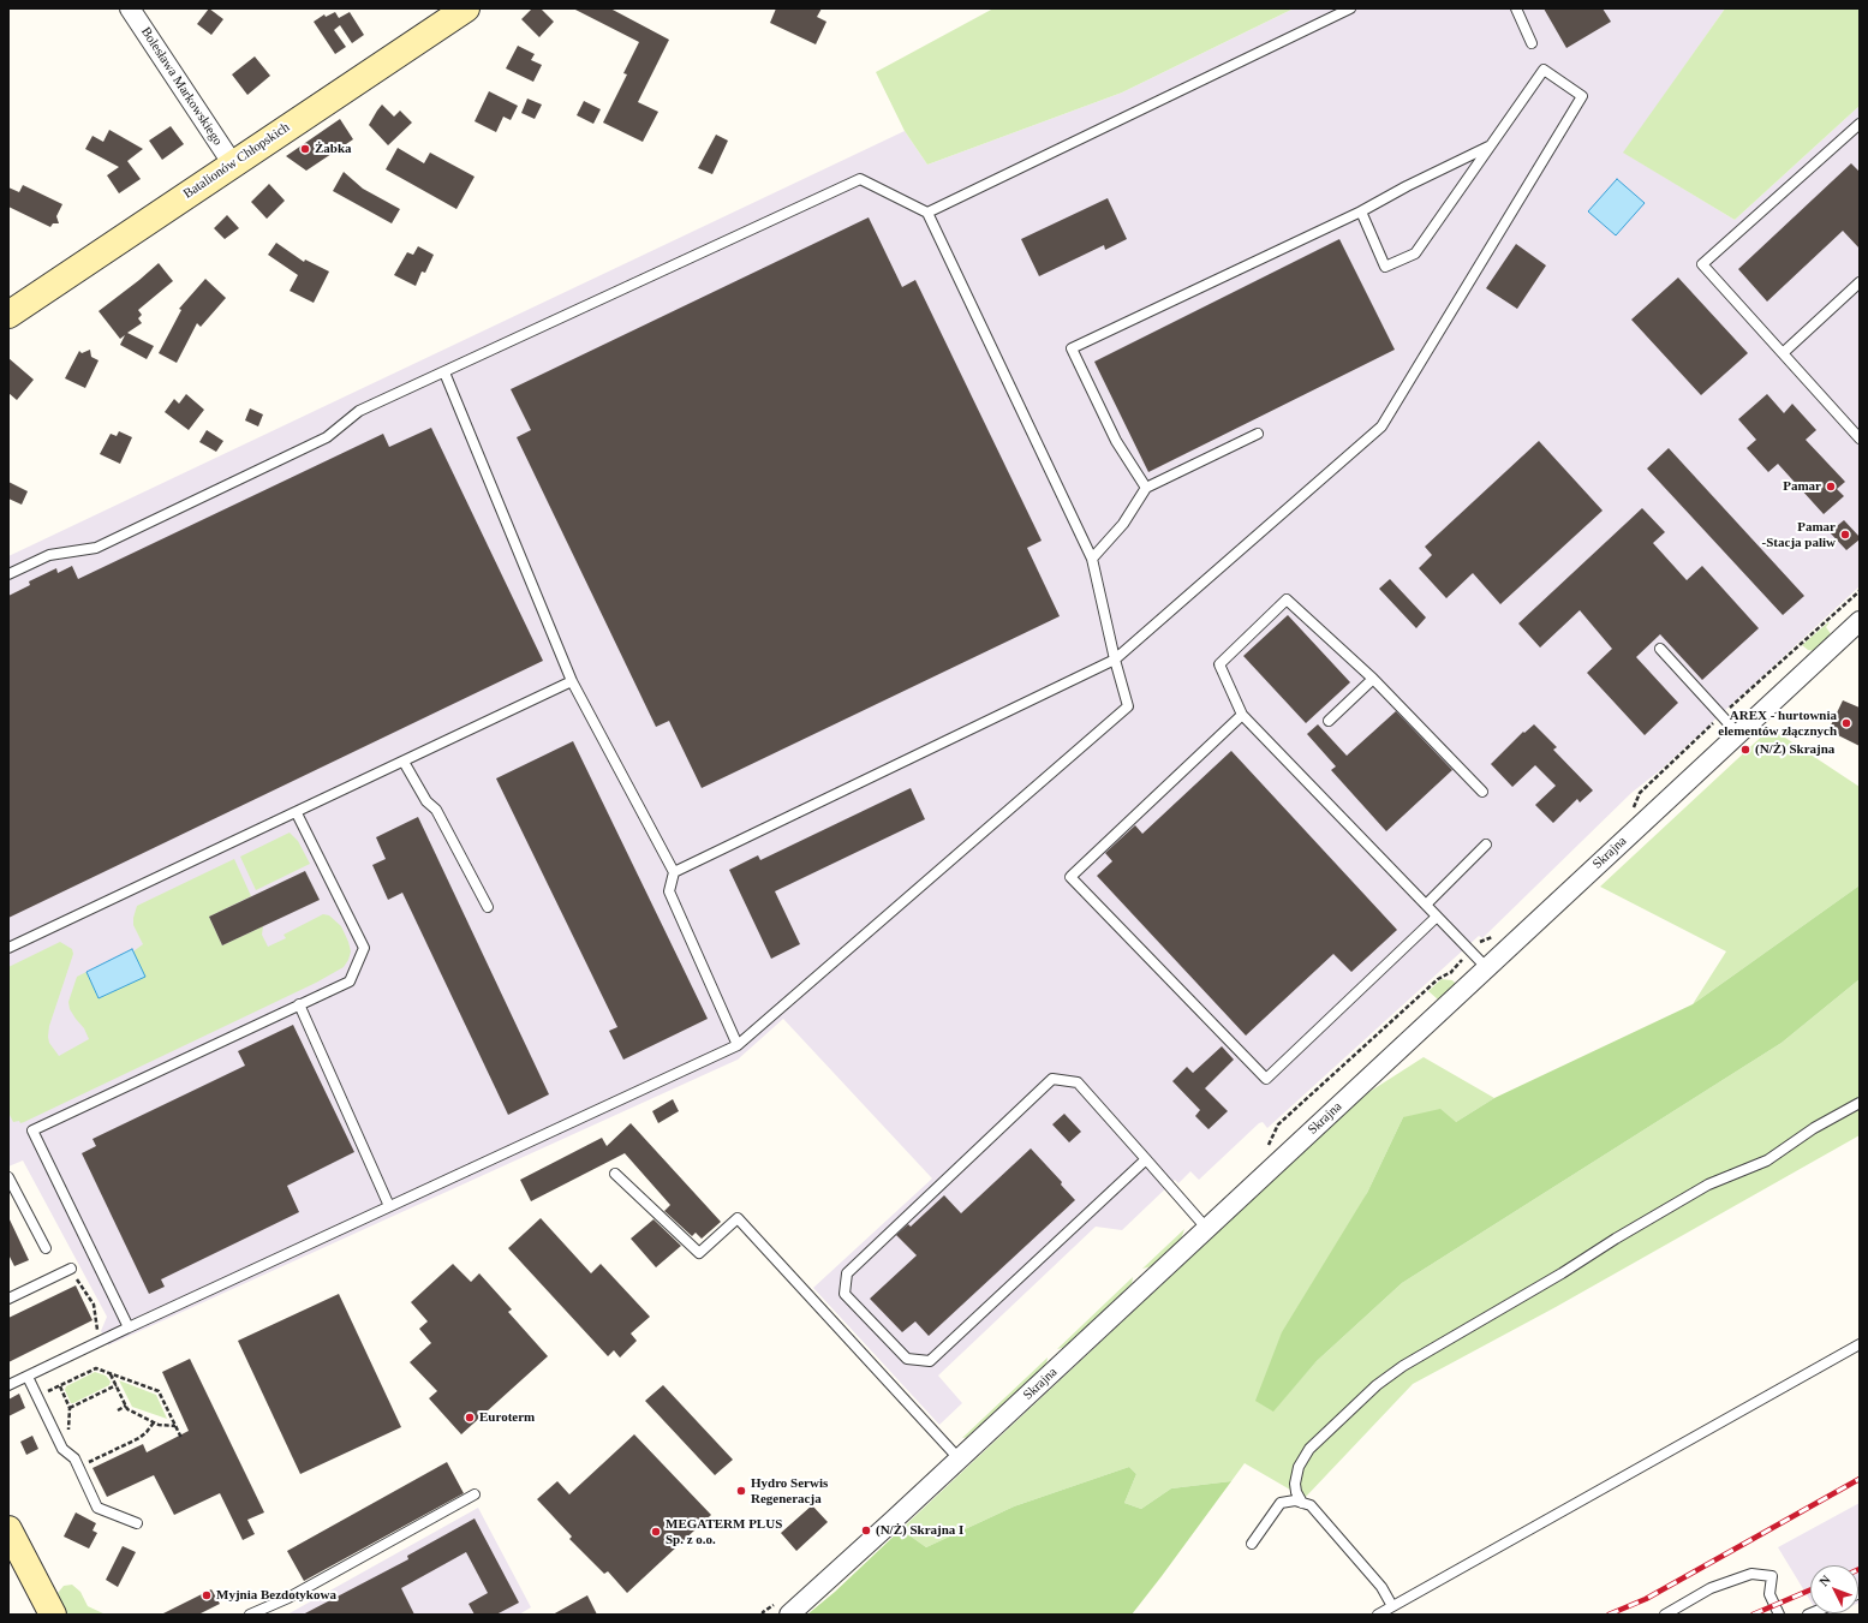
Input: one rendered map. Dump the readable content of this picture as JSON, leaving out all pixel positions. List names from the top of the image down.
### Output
{
  "streets": {
    "street": ["Bolesława Markowskiego", "Batalionów Chłopskich", "Skrajna"]
  },
  "crossings": [
    ["Bolesława Markowskiego", "Batalionów Chłopskich"]
  ],
  "places": [
    "Żabka",
    "Pamar",
    "Pamar -Stacja paliw",
    "AREX - hurtownia elementów złącznych",
    "(N/Ż) Skrajna",
    "Euroterm",
    "Hydro Serwis Regeneracja",
    "(N/Ż) Skrajna I",
    "MEGATERM PLUS Sp. z o.o.",
    "Myjnia Bezdotykowa"
  ],
  "north": "top left"
}
